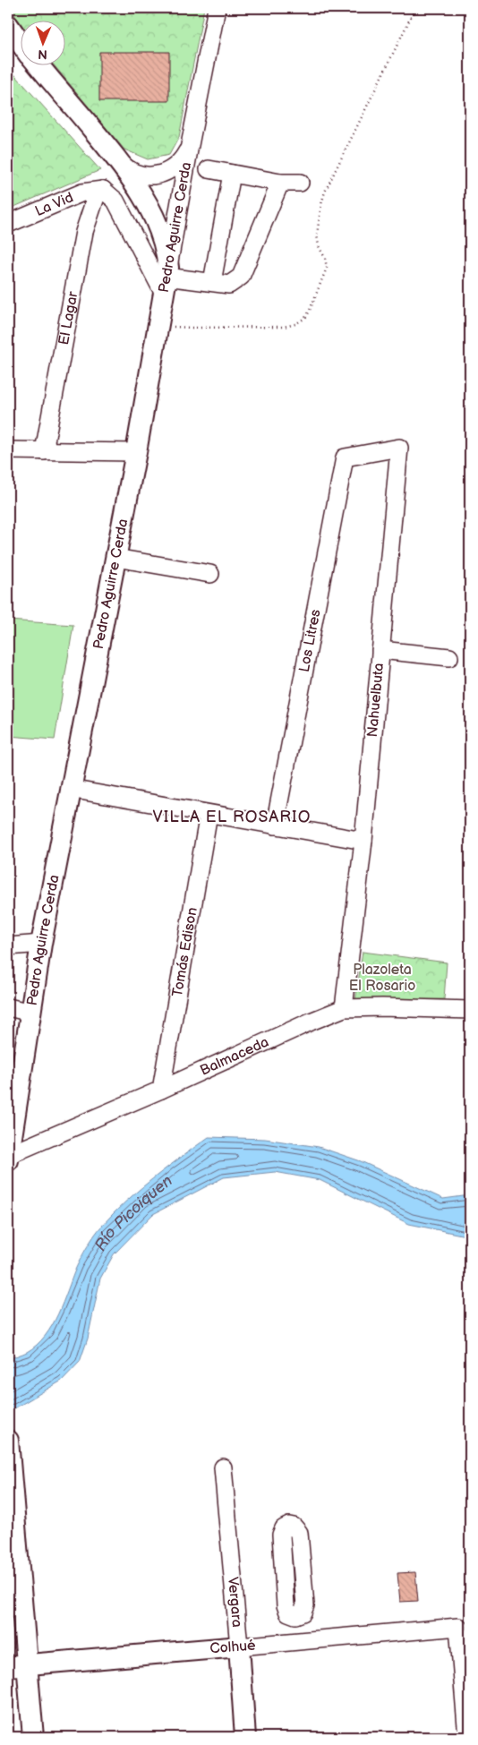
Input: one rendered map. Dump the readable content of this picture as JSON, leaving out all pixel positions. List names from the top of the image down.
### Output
{
  "streets": {
    "main road": ["Pedro Aguirre Cerda", "Vergara", "Colhué"],
    "street": [
      "La Vid",
      "El Lagar",
      "Los Litres",
      "Nahuelbuta",
      "Tomás Edison",
      "Balmaceda"
    ]
  },
  "crossings": [
    ["La Vid", "El Lagar"],
    ["Pedro Aguirre Cerda", "Balmaceda"],
    ["Los Litres", "Nahuelbuta"],
    ["Nahuelbuta", "Balmaceda"],
    ["Tomás Edison", "Balmaceda"],
    ["Vergara", "Colhué"]
  ],
  "districts": ["VILLA EL ROSARIO"],
  "water": ["Río Picoiquen"],
  "parks": ["Plazoleta El Rosario"],
  "north": "bottom"
}
